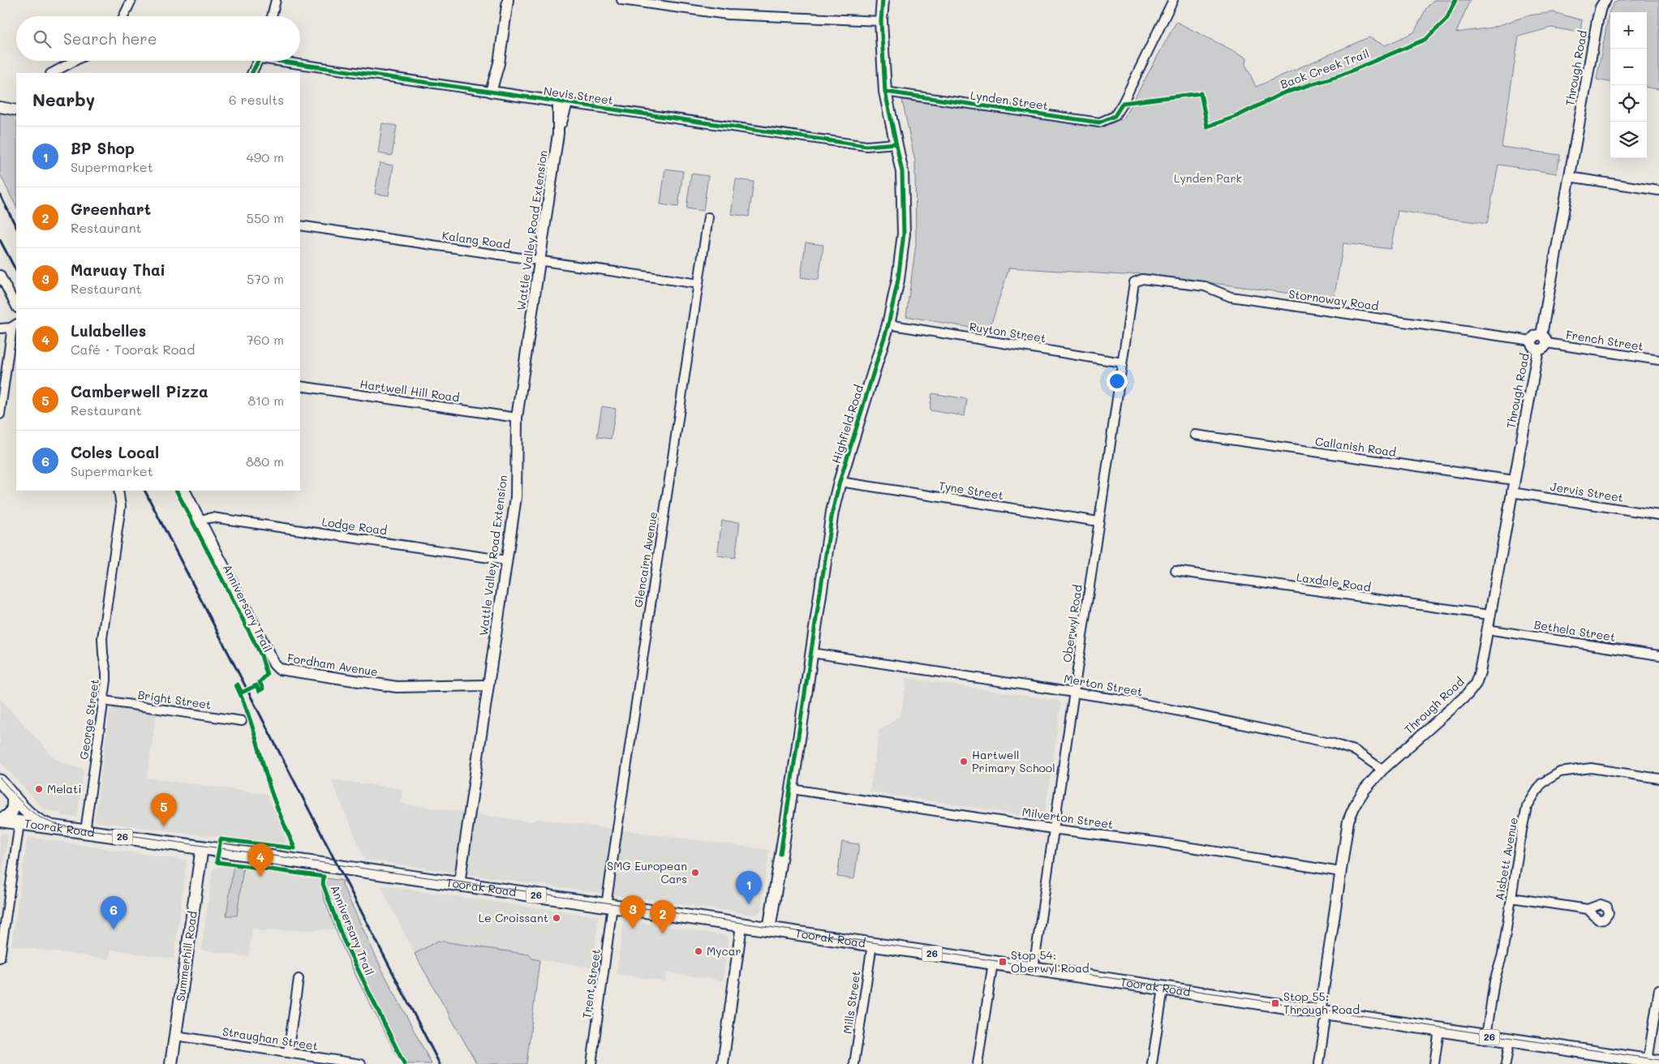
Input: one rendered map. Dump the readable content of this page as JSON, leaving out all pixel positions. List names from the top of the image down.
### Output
{
  "streets": {
    "highway": ["Toorak Road", "26"],
    "main road": ["Highfield Road", "Summerhill Road"],
    "street": [
      "Through Road",
      "Nevis Street",
      "Lynden Street",
      "Wattle Valley Road Extension",
      "Kalang Road",
      "Stornoway Road",
      "Ruyton Street",
      "French Street",
      "Hartwell Hill Road",
      "Callanish Road",
      "Tyne Street",
      "Jervis Street",
      "Lodge Road",
      "Glencairn Avenue",
      "Laxdale Road",
      "Oberwyl Road",
      "Bethela Street",
      "Fordham Avenue",
      "Merton Street",
      "Bright Street",
      "George Street",
      "Milverton Street",
      "Aisbett Avenue",
      "Trent Street",
      "Mills Street",
      "Straughan Street"
    ],
    "cycle path": ["Back Creek Trail", "Anniversary Trail"]
  },
  "crossings": [
    ["Through Road", "French Street"],
    ["Through Road", "Callanish Road"],
    ["Through Road", "Jervis Street"],
    ["Through Road", "Laxdale Road"],
    ["Through Road", "Bethela Street"],
    ["Through Road", "Merton Street"],
    ["Through Road", "Milverton Street"],
    ["Through Road", "Toorak Road"],
    ["Nevis Street", "Wattle Valley Road Extension"],
    ["Nevis Street", "Highfield Road"],
    ["Lynden Street", "Highfield Road"],
    ["Wattle Valley Road Extension", "Kalang Road"],
    ["Wattle Valley Road Extension", "Hartwell Hill Road"],
    ["Wattle Valley Road Extension", "Lodge Road"],
    ["Wattle Valley Road Extension", "Fordham Avenue"],
    ["Wattle Valley Road Extension", "Toorak Road"],
    ["Kalang Road", "Glencairn Avenue"],
    ["Stornoway Road", "Oberwyl Road"],
    ["Ruyton Street", "Highfield Road"],
    ["Ruyton Street", "Oberwyl Road"],
    ["Highfield Road", "Tyne Street"],
    ["Highfield Road", "Merton Street"],
    ["Highfield Road", "Milverton Street"],
    ["Highfield Road", "Toorak Road"],
    ["Tyne Street", "Oberwyl Road"],
    ["Lodge Road", "Fordham Avenue"],
    ["Glencairn Avenue", "Toorak Road"],
    ["Glencairn Avenue", "Trent Street"],
    ["Oberwyl Road", "Merton Street"],
    ["Oberwyl Road", "Milverton Street"],
    ["Oberwyl Road", "Toorak Road"],
    ["Bright Street", "George Street"],
    ["George Street", "Toorak Road"],
    ["Toorak Road", "Aisbett Avenue"],
    ["Toorak Road", "Summerhill Road"],
    ["Toorak Road", "Trent Street"],
    ["Toorak Road", "Mills Street"],
    ["Summerhill Road", "Straughan Street"]
  ],
  "parks": ["Lynden Park"],
  "places": {
    "other": [
      "Hartwell Primary School",
      "Melati",
      "SMG European Cars",
      "Le Croissant",
      "Mycar"
    ],
    "transit": ["Stop 54: Oberwyl Road", "Stop 55: Through Road"]
  },
  "page": {
    "map_buttons": ["+", "−"],
    "search": "Search here",
    "heading": ["Nearby", "6 results"],
    "list": [
      {
        "mark": "1",
        "name": "BP Shop",
        "note": "Supermarket",
        "value": "490 m"
      },
      {
        "mark": "2",
        "name": "Greenhart",
        "note": "Restaurant",
        "value": "550 m"
      },
      {
        "mark": "3",
        "name": "Maruay Thai",
        "note": "Restaurant",
        "value": "570 m"
      },
      {
        "mark": "4",
        "name": "Lulabelles",
        "note": "Café · Toorak Road",
        "value": "760 m"
      },
      {
        "mark": "5",
        "name": "Camberwell Pizza",
        "note": "Restaurant",
        "value": "810 m"
      },
      {
        "mark": "6",
        "name": "Coles Local",
        "note": "Supermarket",
        "value": "880 m"
      }
    ],
    "pins": [
      "5",
      "4",
      "1",
      "3",
      "6",
      "2"
    ]
  }
}
